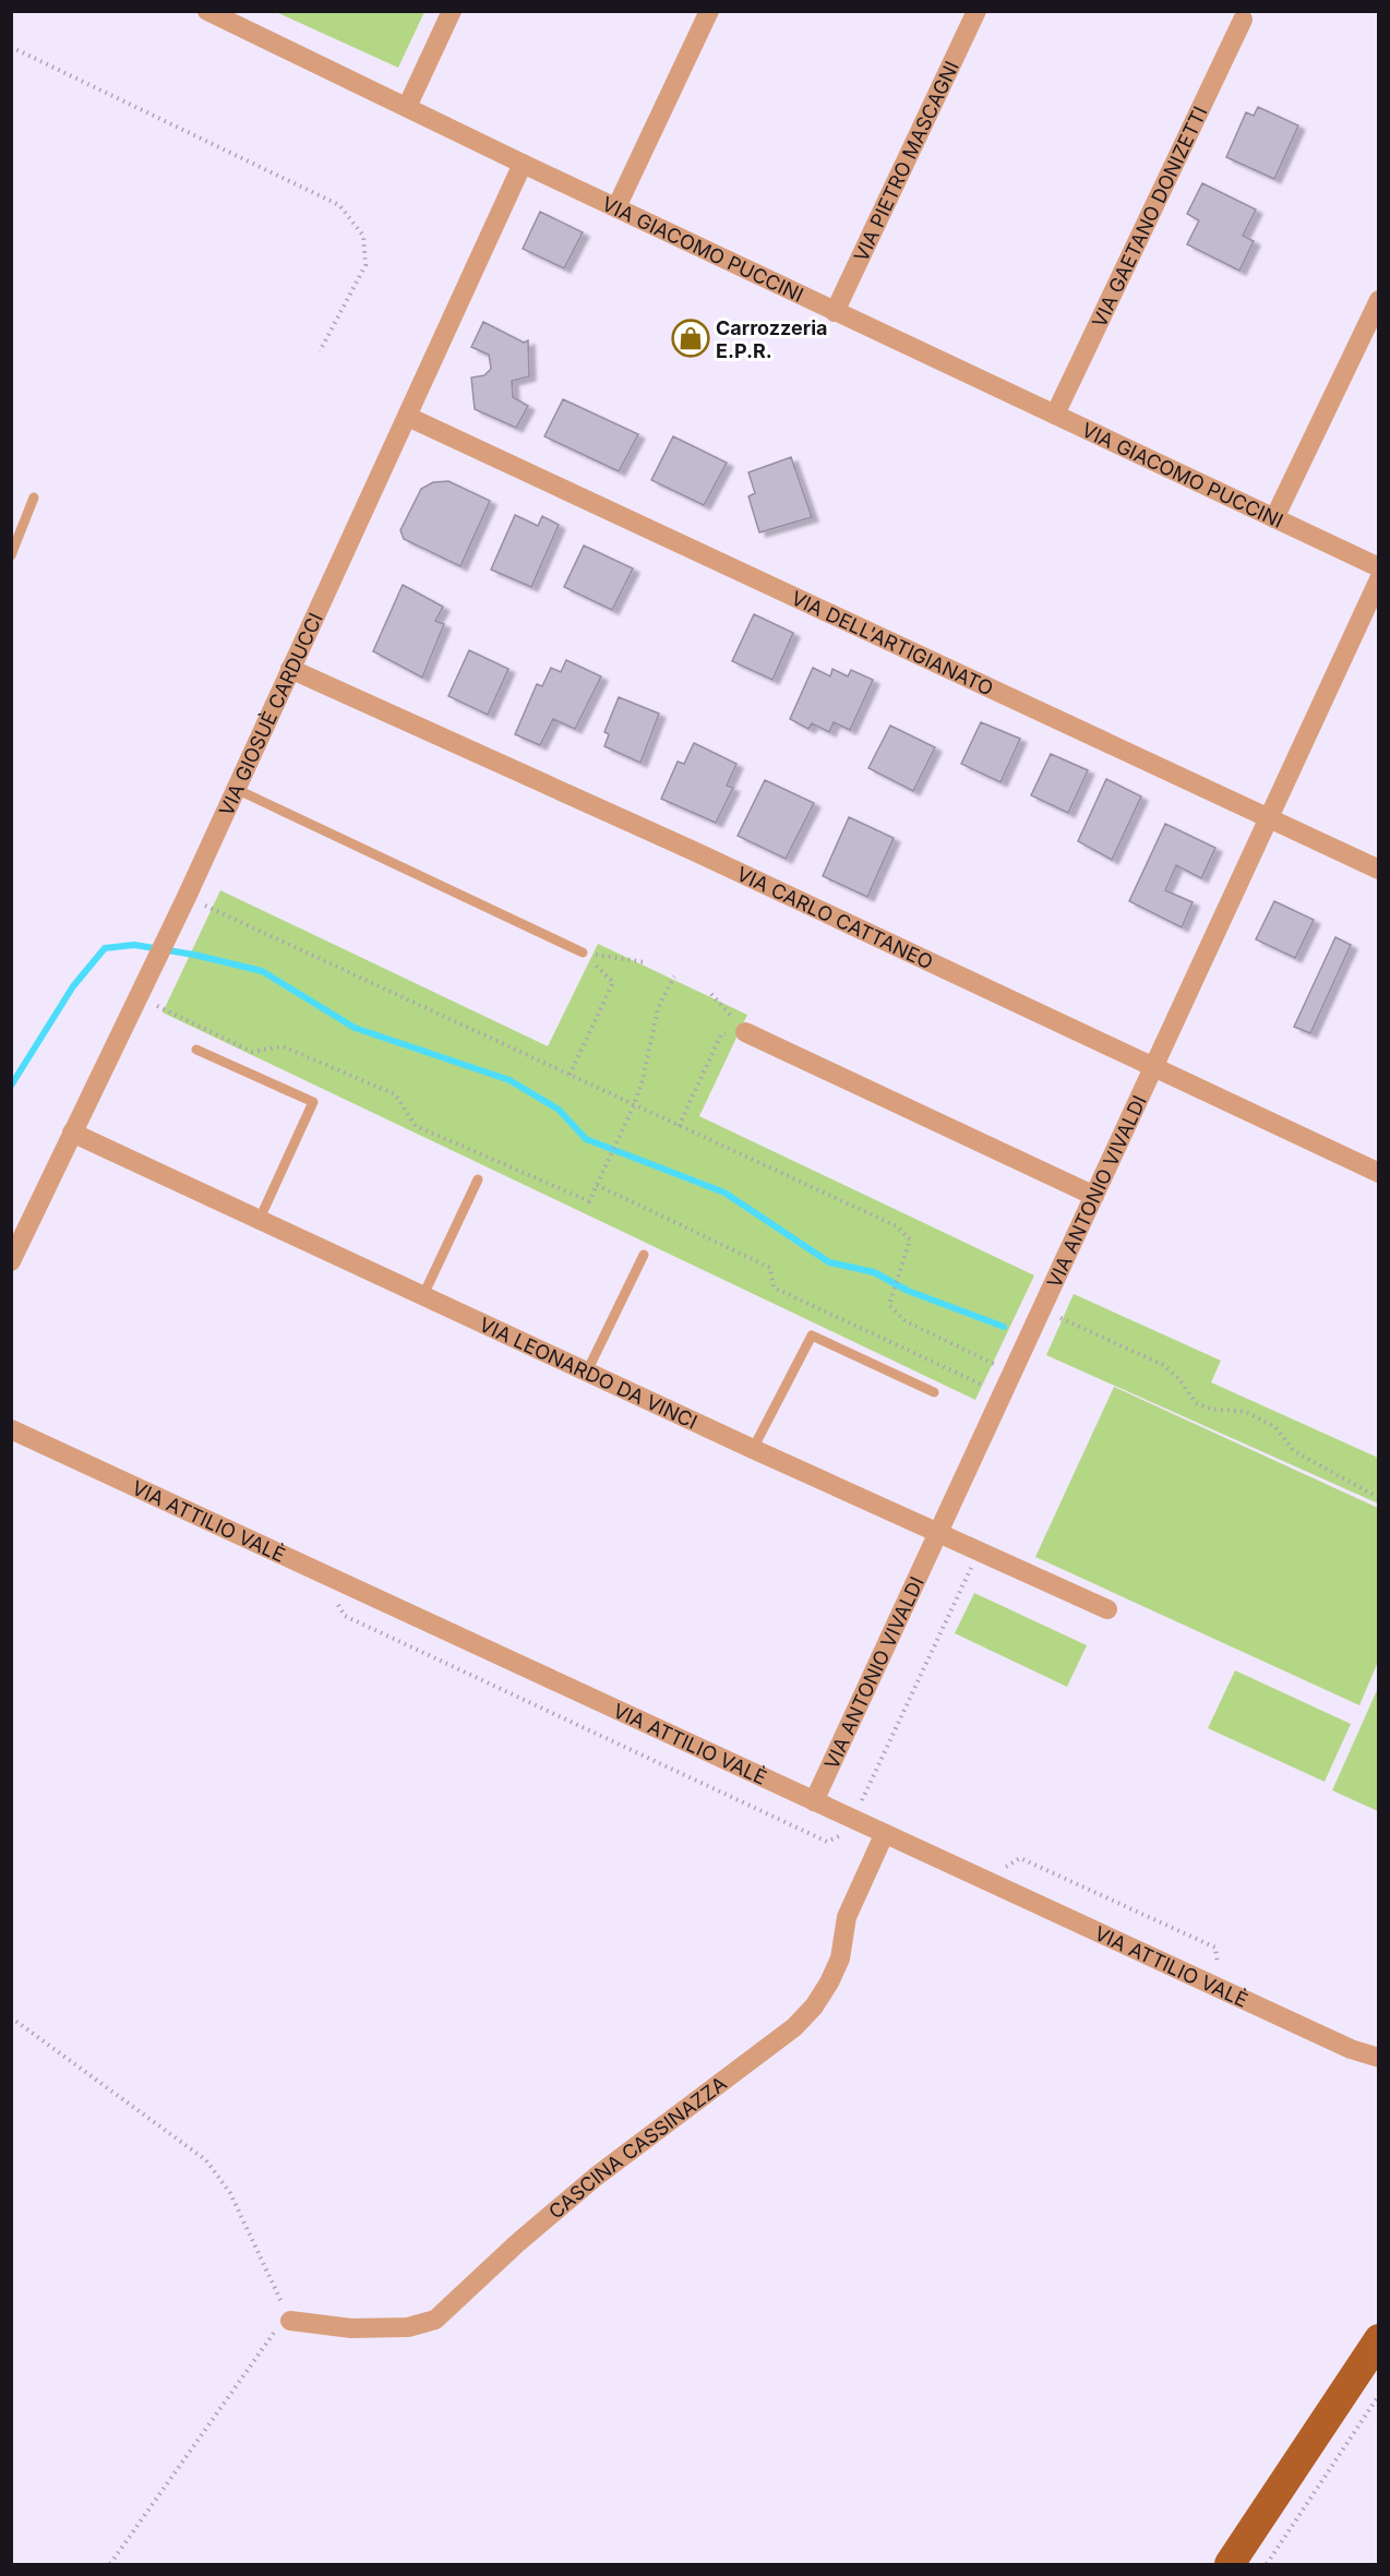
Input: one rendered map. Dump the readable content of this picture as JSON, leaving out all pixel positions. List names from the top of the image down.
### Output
{
  "streets": {
    "street": [
      "VIA PIETRO MASCAGNI",
      "VIA GAETANO DONIZETTI",
      "VIA GIACOMO PUCCINI",
      "VIA DELL'ARTIGIANATO",
      "VIA GIOSUÈ CARDUCCI",
      "VIA CARLO CATTANEO",
      "VIA ANTONIO VIVALDI",
      "VIA LEONARDO DA VINCI",
      "VIA ATTILIO VALÈ",
      "CASCINA CASSINAZZA"
    ]
  },
  "crossings": [
    ["VIA PIETRO MASCAGNI", "VIA GIACOMO PUCCINI"],
    ["VIA GAETANO DONIZETTI", "VIA GIACOMO PUCCINI"],
    ["VIA GIACOMO PUCCINI", "VIA GIOSUÈ CARDUCCI"],
    ["VIA DELL'ARTIGIANATO", "VIA GIOSUÈ CARDUCCI"],
    ["VIA DELL'ARTIGIANATO", "VIA ANTONIO VIVALDI"],
    ["VIA GIOSUÈ CARDUCCI", "VIA CARLO CATTANEO"],
    ["VIA GIOSUÈ CARDUCCI", "VIA LEONARDO DA VINCI"],
    ["VIA CARLO CATTANEO", "VIA ANTONIO VIVALDI"],
    ["VIA ANTONIO VIVALDI", "VIA LEONARDO DA VINCI"],
    ["VIA ANTONIO VIVALDI", "VIA ATTILIO VALÈ"],
    ["VIA ATTILIO VALÈ", "CASCINA CASSINAZZA"]
  ],
  "places": {
    "shop": ["Carrozzeria E.P.R."]
  }
}
